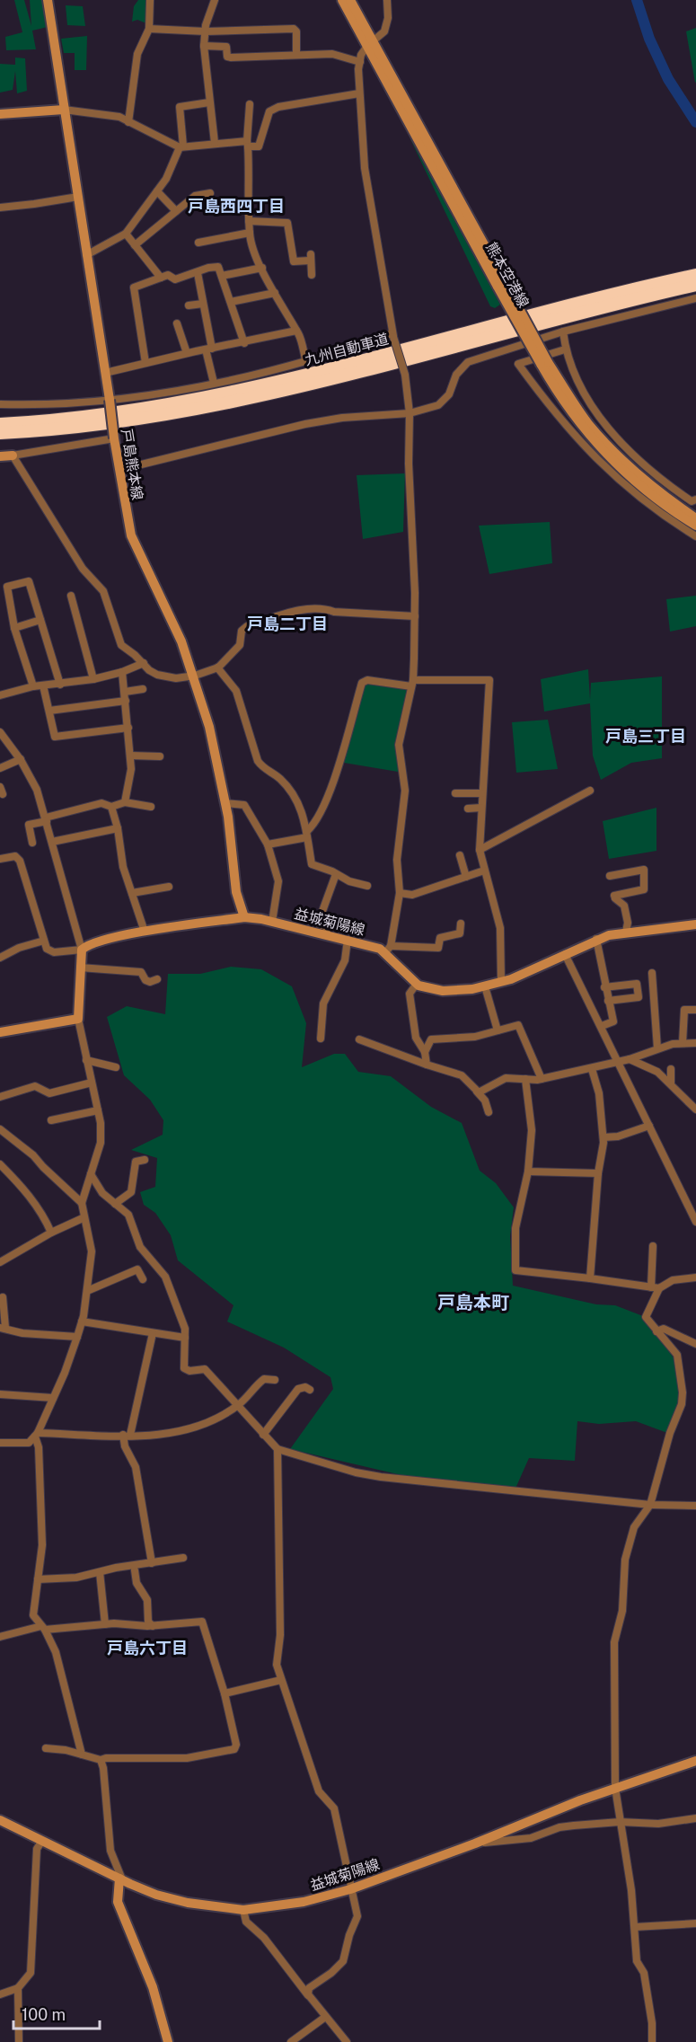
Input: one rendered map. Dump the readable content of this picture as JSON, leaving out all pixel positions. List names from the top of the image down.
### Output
{
  "streets": {
    "highway": ["九州自動車道"],
    "main road": ["熊本空港線", "戸島熊本線", "益城菊陽線"]
  },
  "crossings": [
    ["戸島熊本線", "益城菊陽線"]
  ],
  "districts": [
    "戸島西四丁目",
    "戸島二丁目",
    "戸島三丁目",
    "戸島本町",
    "戸島六丁目"
  ],
  "scale_bar": "100 m"
}
